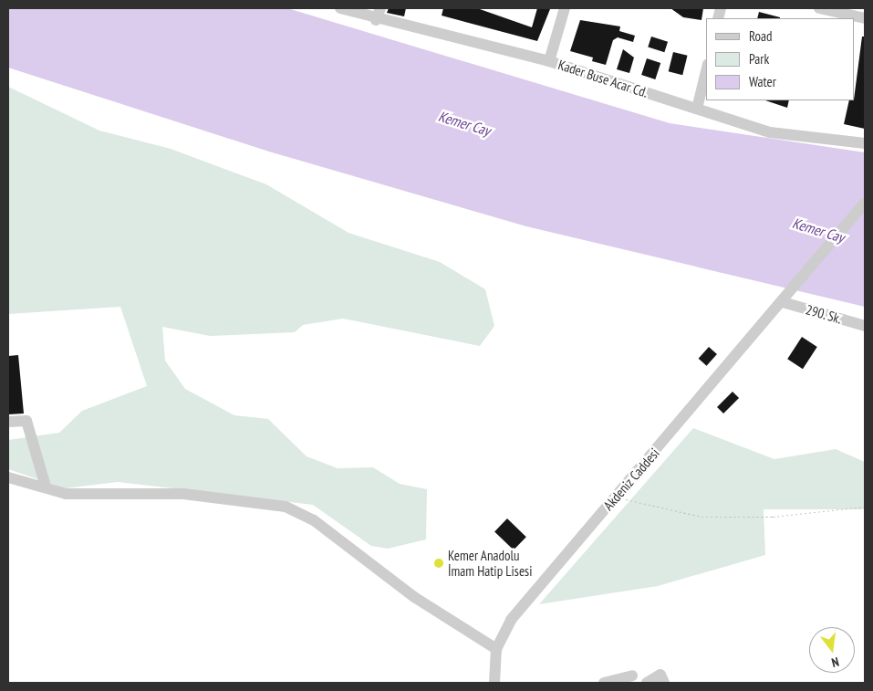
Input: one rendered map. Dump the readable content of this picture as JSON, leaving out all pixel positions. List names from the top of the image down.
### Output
{
  "streets": {
    "street": ["Kader Buse Acar Cd.", "290. Sk.", "Akdeniz Caddesi"]
  },
  "crossings": [
    ["290. Sk.", "Akdeniz Caddesi"]
  ],
  "water": ["Kemer Cay"],
  "places": ["Kemer Anadolu İmam Hatip Lisesi"],
  "legend": ["Road", "Park", "Water"],
  "north": "bottom"
}
